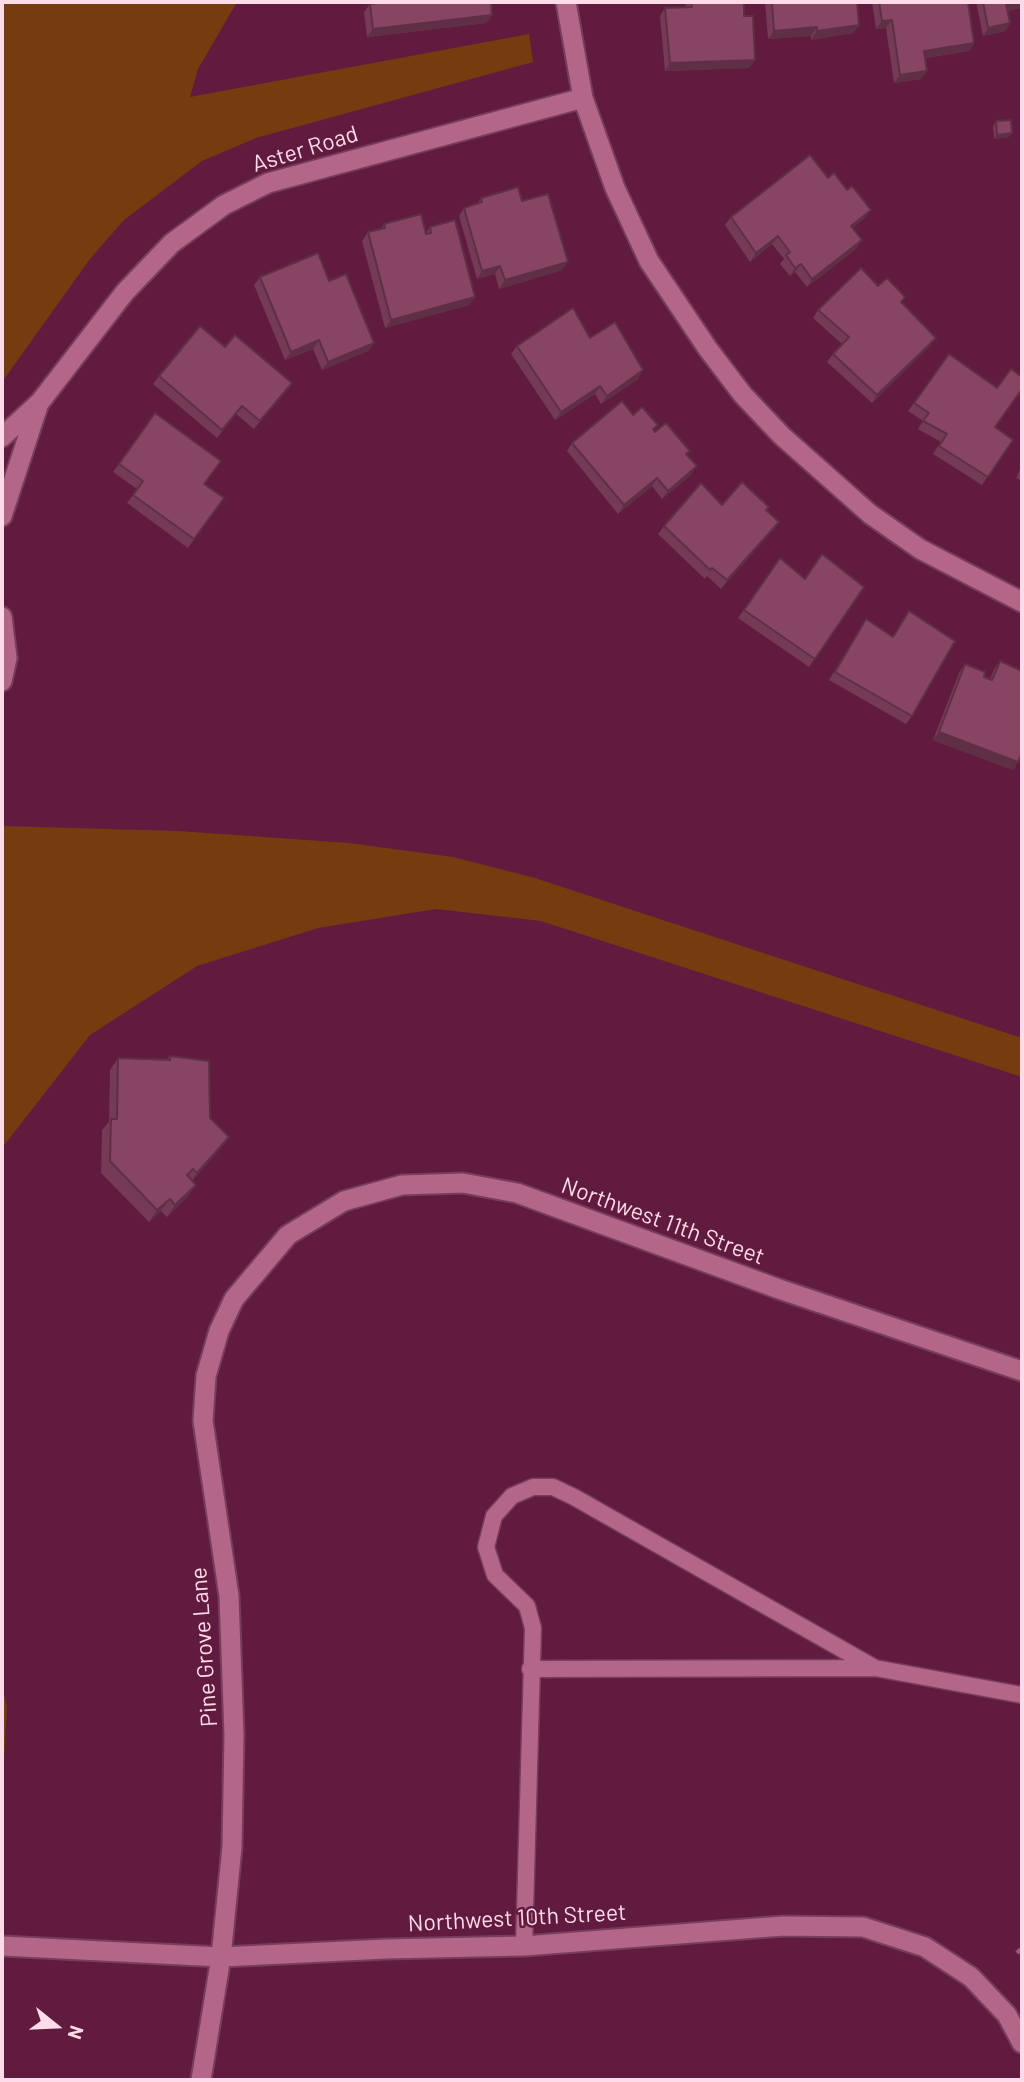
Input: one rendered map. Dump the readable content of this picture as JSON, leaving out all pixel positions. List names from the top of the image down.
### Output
{
  "streets": {
    "street": [
      "Aster Road",
      "Northwest 11th Street",
      "Pine Grove Lane",
      "Northwest 10th Street"
    ]
  },
  "crossings": [
    ["Northwest 11th Street", "Pine Grove Lane"],
    ["Pine Grove Lane", "Northwest 10th Street"]
  ],
  "north": "right"
}
